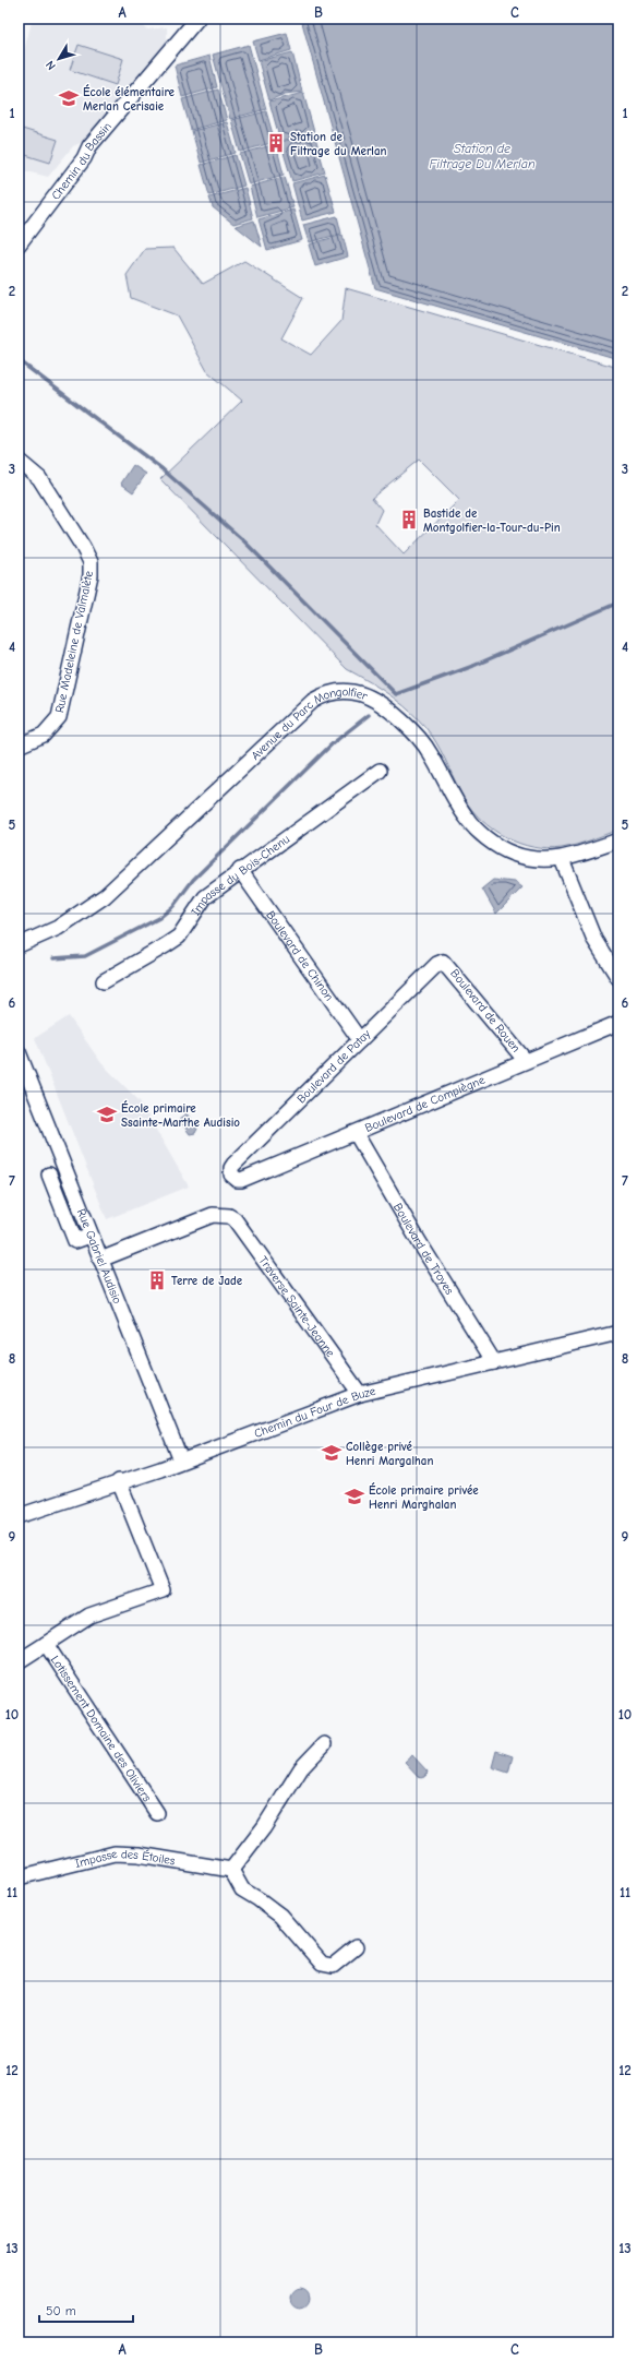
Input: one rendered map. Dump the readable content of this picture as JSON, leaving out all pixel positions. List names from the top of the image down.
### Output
{
  "streets": {
    "street": [
      "Chemin du Bassin",
      "Rue Madeleine de Valmalète",
      "Avenue du Parc Mongolfier",
      "Impasse du Bois-Chenu",
      "Boulevard de Chinon",
      "Boulevard de Rouen",
      "Boulevard de Patay",
      "Boulevard de Compiègne",
      "Boulevard de Troyes",
      "Rue Gabriel Audisio",
      "Traverse Sainte-Jeanne",
      "Chemin du Four de Buze",
      "Lotissement Domaine des Oliviers",
      "Impasse des Étoiles"
    ]
  },
  "crossings": [
    ["Impasse du Bois-Chenu", "Boulevard de Chinon"],
    ["Boulevard de Chinon", "Boulevard de Patay"],
    ["Boulevard de Rouen", "Boulevard de Patay"],
    ["Boulevard de Rouen", "Boulevard de Compiègne"],
    ["Boulevard de Patay", "Boulevard de Compiègne"],
    ["Boulevard de Compiègne", "Boulevard de Troyes"],
    ["Boulevard de Troyes", "Chemin du Four de Buze"],
    ["Rue Gabriel Audisio", "Traverse Sainte-Jeanne"],
    ["Rue Gabriel Audisio", "Chemin du Four de Buze"],
    ["Traverse Sainte-Jeanne", "Chemin du Four de Buze"],
    ["Chemin du Four de Buze", "Lotissement Domaine des Oliviers"]
  ],
  "water": ["Station de Filtrage Du Merlan"],
  "places": {
    "school or university": [
      "École élémentaire Merlan Cerisaie",
      "École primaire Ssainte-Marthe Audisio",
      "Collège privé Henri Margalhan",
      "École primaire privée Henri Marghalan"
    ],
    "building": ["Station de Filtrage du Merlan", "Bastide de Montgolfier-la-Tour-du-Pin", "Terre de Jade"]
  },
  "scale_bar": "50 m",
  "north": "bottom left",
  "grid": {
    "columns": ["A", "B", "C"],
    "rows": [
      "1",
      "2",
      "3",
      "4",
      "5",
      "6",
      "7",
      "8",
      "9",
      "10",
      "11",
      "12",
      "13"
    ]
  }
}
